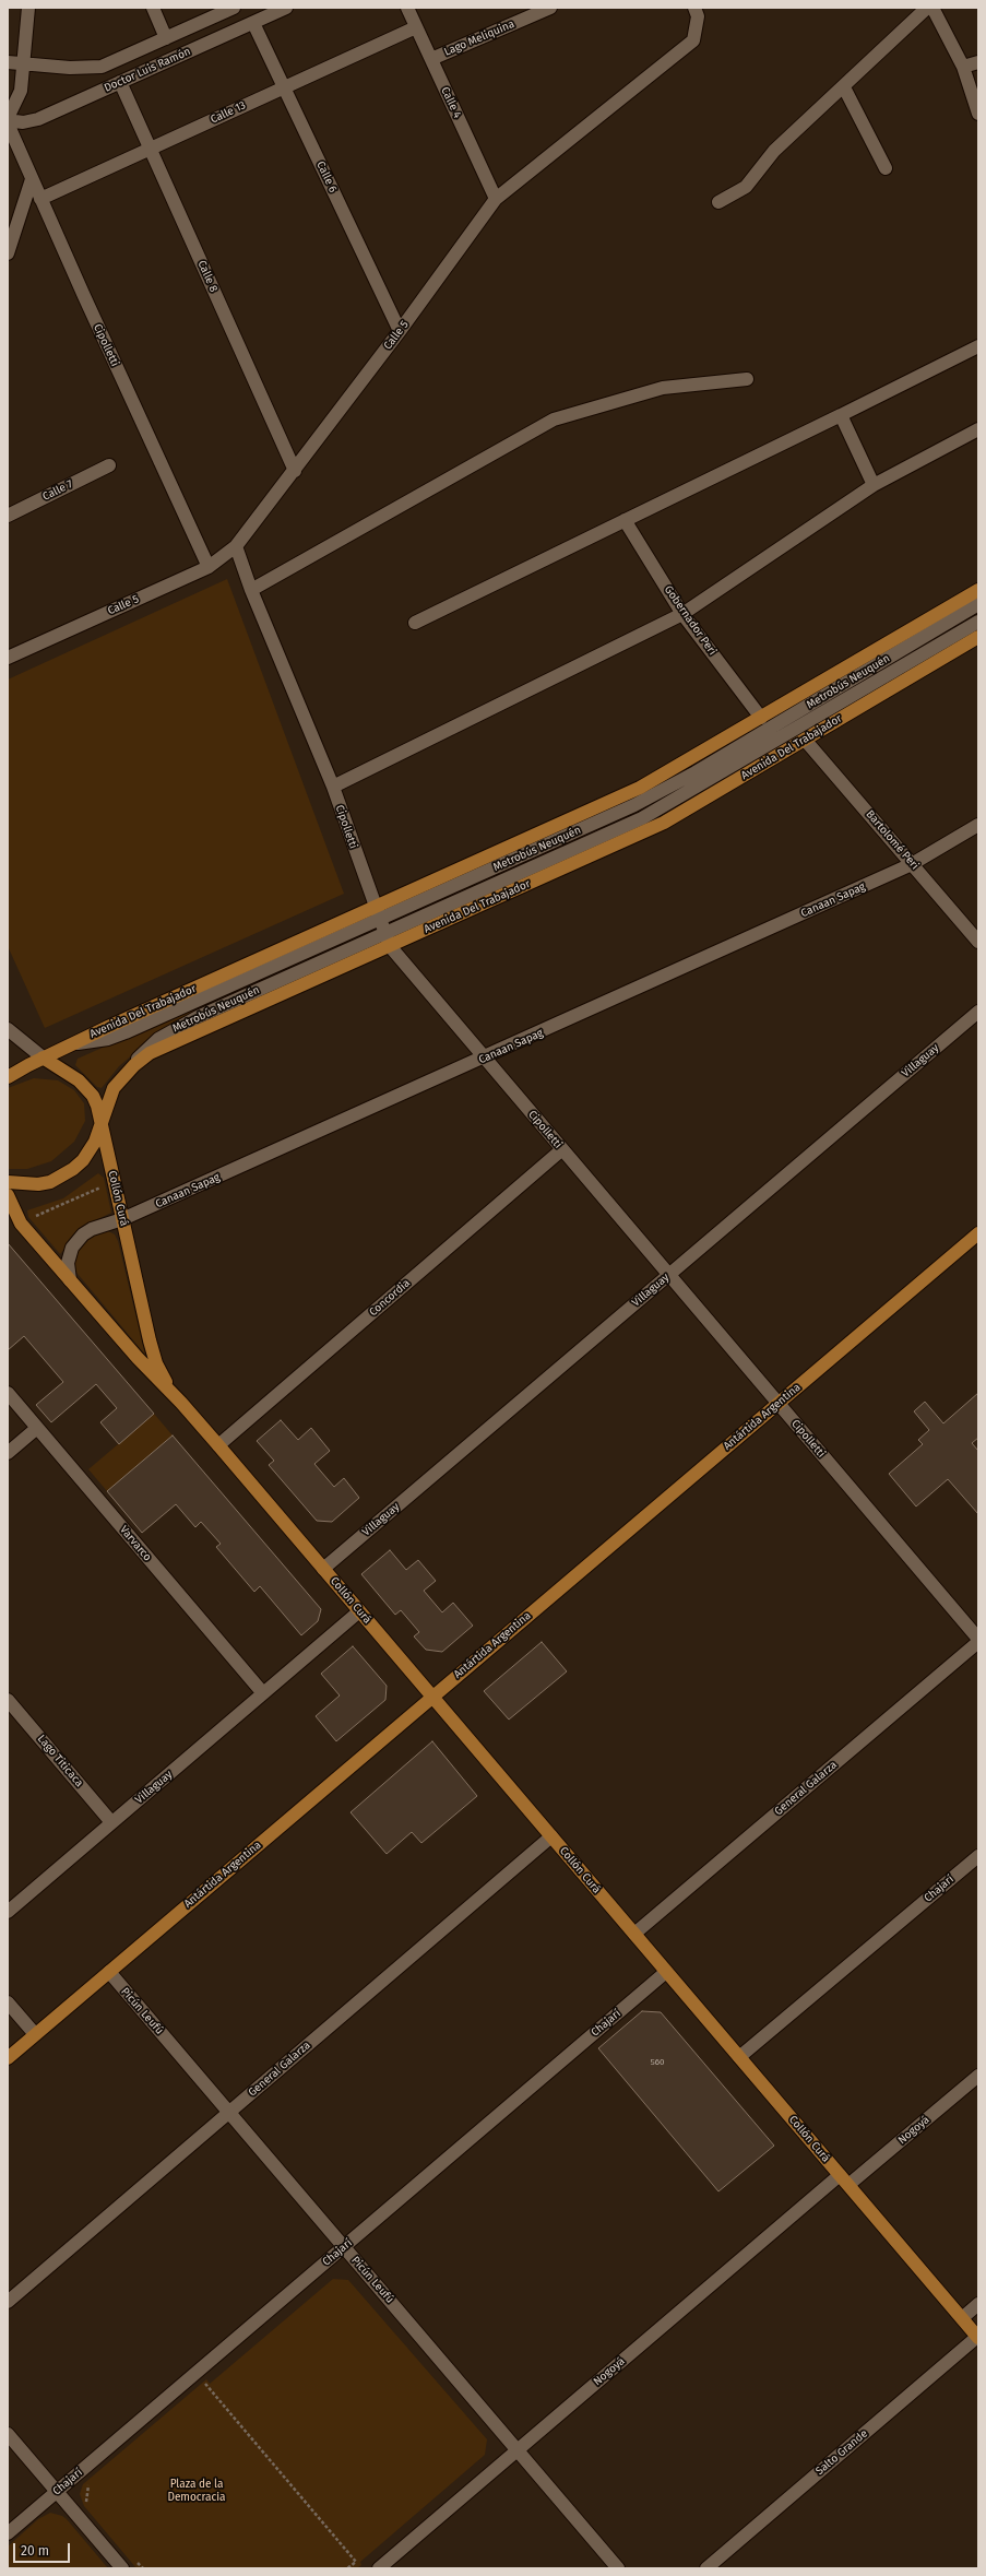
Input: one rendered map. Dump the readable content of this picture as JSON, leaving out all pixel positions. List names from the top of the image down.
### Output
{
  "streets": {
    "main road": ["Avenida Del Trabajador", "Collón Curá", "Antártida Argentina"],
    "street": [
      "Lago Meliquina",
      "Doctor Luis Ramón",
      "Calle 4",
      "Calle 13",
      "Calle 6",
      "Calle 8",
      "Calle 5",
      "Cipolletti",
      "Calle 7",
      "Gobernador Peri",
      "Metrobús Neuquén",
      "Bartolomé Peri",
      "Canaan Sapag",
      "Villaguay",
      "Concordia",
      "Varvarco",
      "Lago Titicaca",
      "General Galarza",
      "Chajarí",
      "Picún Leufú",
      "Nogoyá",
      "Salto Grande"
    ]
  },
  "crossings": [
    ["Lago Meliquina", "Calle 4"],
    ["Doctor Luis Ramón", "Calle 6"],
    ["Doctor Luis Ramón", "Calle 8"],
    ["Doctor Luis Ramón", "Cipolletti"],
    ["Calle 4", "Calle 13"],
    ["Calle 4", "Calle 5"],
    ["Calle 13", "Calle 6"],
    ["Calle 13", "Calle 8"],
    ["Calle 13", "Cipolletti"],
    ["Calle 6", "Calle 5"],
    ["Calle 8", "Calle 5"],
    ["Calle 5", "Cipolletti"],
    ["Cipolletti", "Metrobús Neuquén"],
    ["Cipolletti", "Avenida Del Trabajador"],
    ["Cipolletti", "Canaan Sapag"],
    ["Cipolletti", "Villaguay"],
    ["Cipolletti", "Concordia"],
    ["Cipolletti", "Antártida Argentina"],
    ["Gobernador Peri", "Avenida Del Trabajador"],
    ["Metrobús Neuquén", "Avenida Del Trabajador"],
    ["Avenida Del Trabajador", "Bartolomé Peri"],
    ["Avenida Del Trabajador", "Collón Curá"],
    ["Bartolomé Peri", "Canaan Sapag"],
    ["Canaan Sapag", "Collón Curá"],
    ["Villaguay", "Collón Curá"],
    ["Villaguay", "Varvarco"],
    ["Villaguay", "Lago Titicaca"],
    ["Collón Curá", "Concordia"],
    ["Collón Curá", "Antártida Argentina"],
    ["Collón Curá", "General Galarza"],
    ["Collón Curá", "Chajarí"],
    ["Collón Curá", "Nogoyá"],
    ["Collón Curá", "Salto Grande"],
    ["Antártida Argentina", "Picún Leufú"],
    ["General Galarza", "Picún Leufú"],
    ["Chajarí", "Picún Leufú"],
    ["Picún Leufú", "Nogoyá"]
  ],
  "parks": ["Plaza de la Democracia"],
  "house_numbers": ["560"],
  "scale_bar": "20 m"
}
